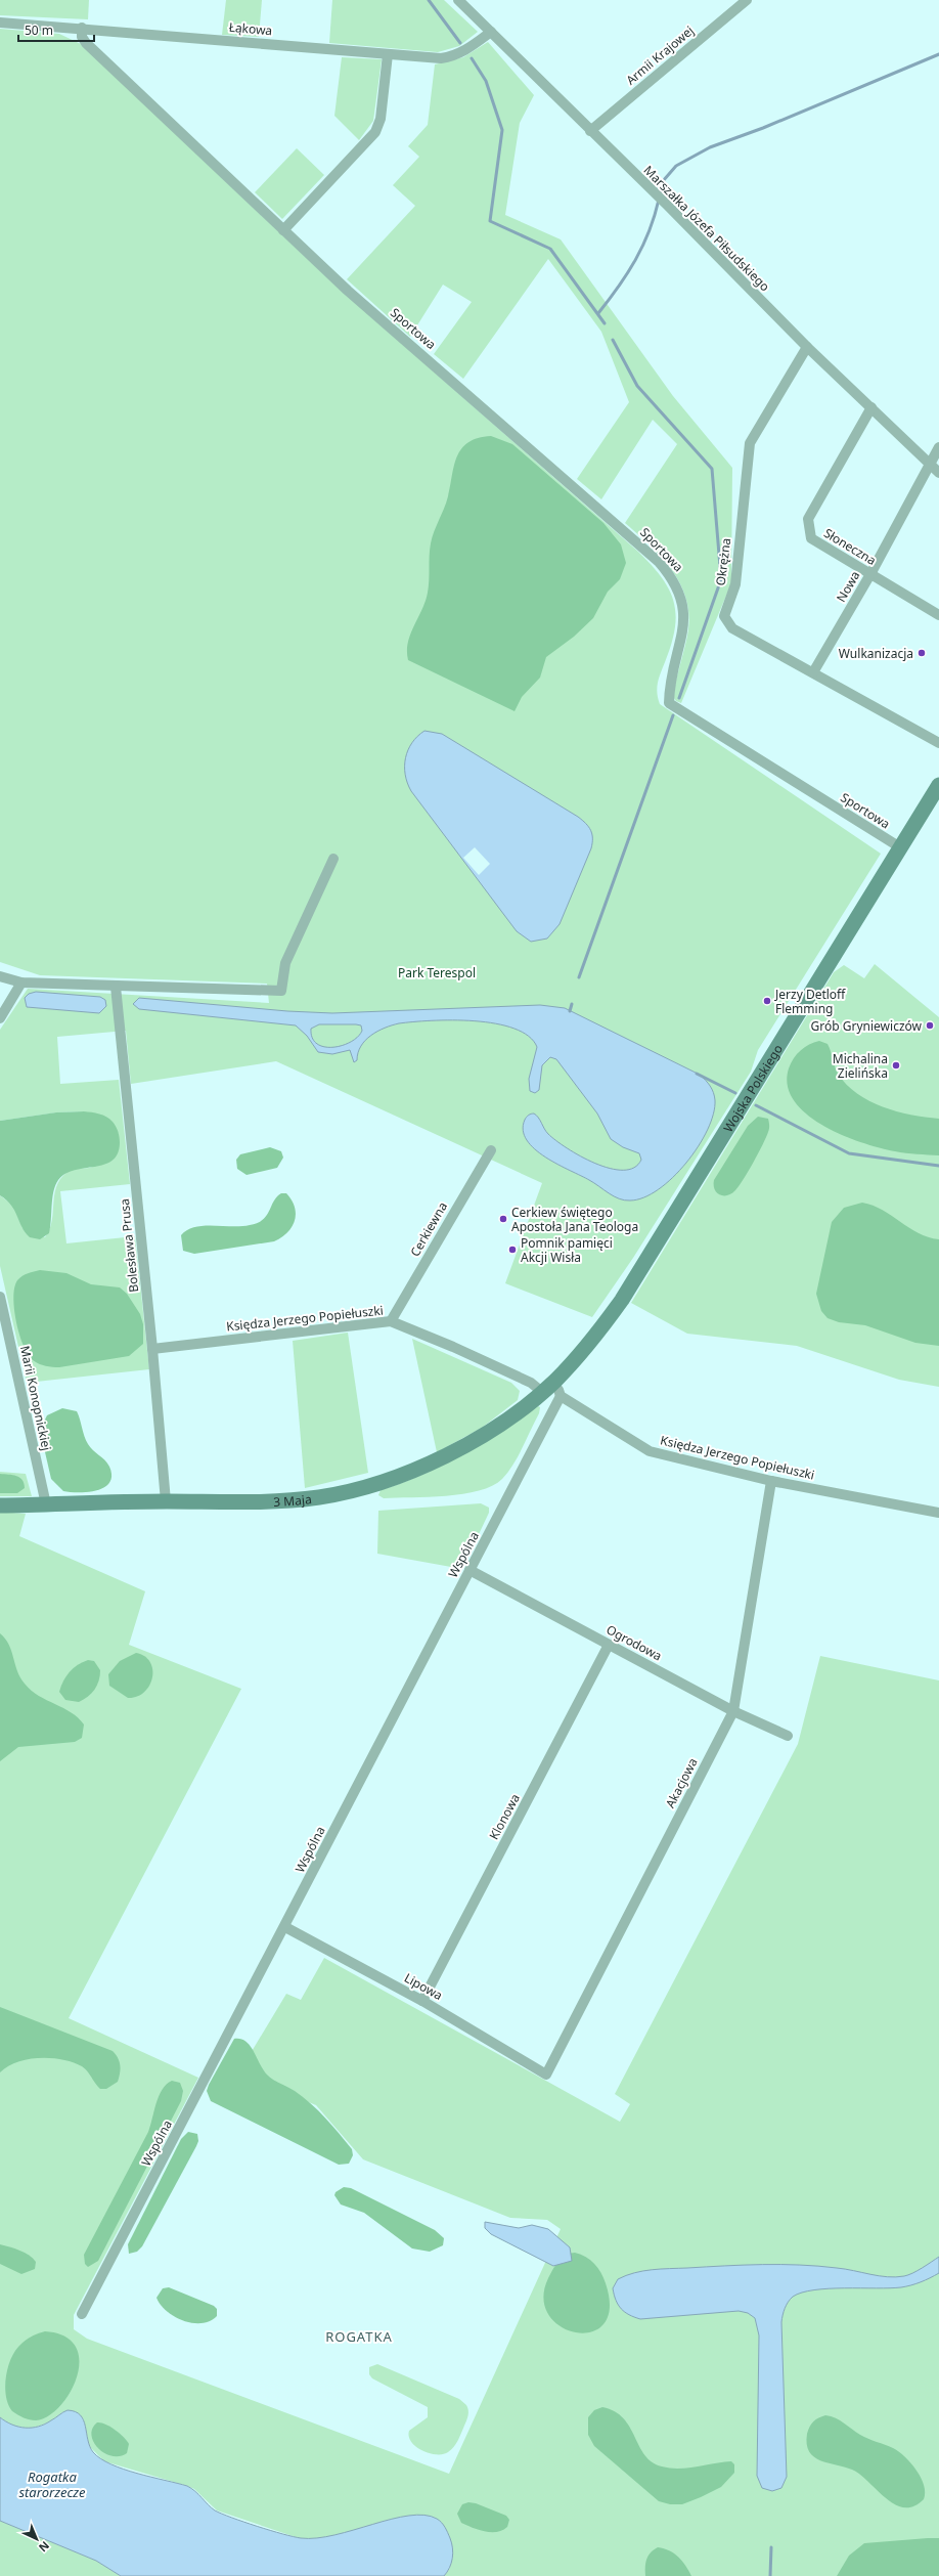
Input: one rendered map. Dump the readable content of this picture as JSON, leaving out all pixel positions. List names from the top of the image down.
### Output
{
  "streets": {
    "street": [
      "Łąkowa",
      "Armii Krajowej",
      "Marszałka Józefa Piłsudskiego",
      "Sportowa",
      "Słoneczna",
      "Okrężna",
      "Nowa",
      "Wojska Polskiego",
      "Cerkiewna",
      "Bolesława Prusa",
      "Księdza Jerzego Popiełuszki",
      "Marii Konopnickiej",
      "3 Maja",
      "Wspólna",
      "Ogrodowa",
      "Akacjowa",
      "Klonowa",
      "Lipowa"
    ]
  },
  "crossings": [
    ["Łąkowa", "Marszałka Józefa Piłsudskiego"],
    ["Armii Krajowej", "Marszałka Józefa Piłsudskiego"],
    ["Marszałka Józefa Piłsudskiego", "Słoneczna"],
    ["Marszałka Józefa Piłsudskiego", "Okrężna"],
    ["Marszałka Józefa Piłsudskiego", "Nowa"],
    ["Sportowa", "Wojska Polskiego"],
    ["Słoneczna", "Nowa"],
    ["Okrężna", "Nowa"],
    ["Wojska Polskiego", "Księdza Jerzego Popiełuszki"],
    ["Wojska Polskiego", "3 Maja"],
    ["Cerkiewna", "Księdza Jerzego Popiełuszki"],
    ["Bolesława Prusa", "Księdza Jerzego Popiełuszki"],
    ["Bolesława Prusa", "3 Maja"],
    ["Księdza Jerzego Popiełuszki", "3 Maja"],
    ["Księdza Jerzego Popiełuszki", "Wspólna"],
    ["Księdza Jerzego Popiełuszki", "Akacjowa"],
    ["Marii Konopnickiej", "3 Maja"],
    ["Wspólna", "Ogrodowa"],
    ["Wspólna", "Lipowa"],
    ["Ogrodowa", "Akacjowa"],
    ["Ogrodowa", "Klonowa"],
    ["Akacjowa", "Lipowa"],
    ["Klonowa", "Lipowa"]
  ],
  "districts": ["ROGATKA"],
  "water": ["Rogatka starorzecze"],
  "parks": ["Park Terespol"],
  "places": [
    "Wulkanizacja",
    "Jerzy Detloff Flemming",
    "Grób Gryniewiczów",
    "Michalina Zielińska",
    "Cerkiew świętego Apostoła Jana Teologa",
    "Pomnik pamięci Akcji Wisła"
  ],
  "scale_bar": "50 m",
  "north": "bottom right"
}
